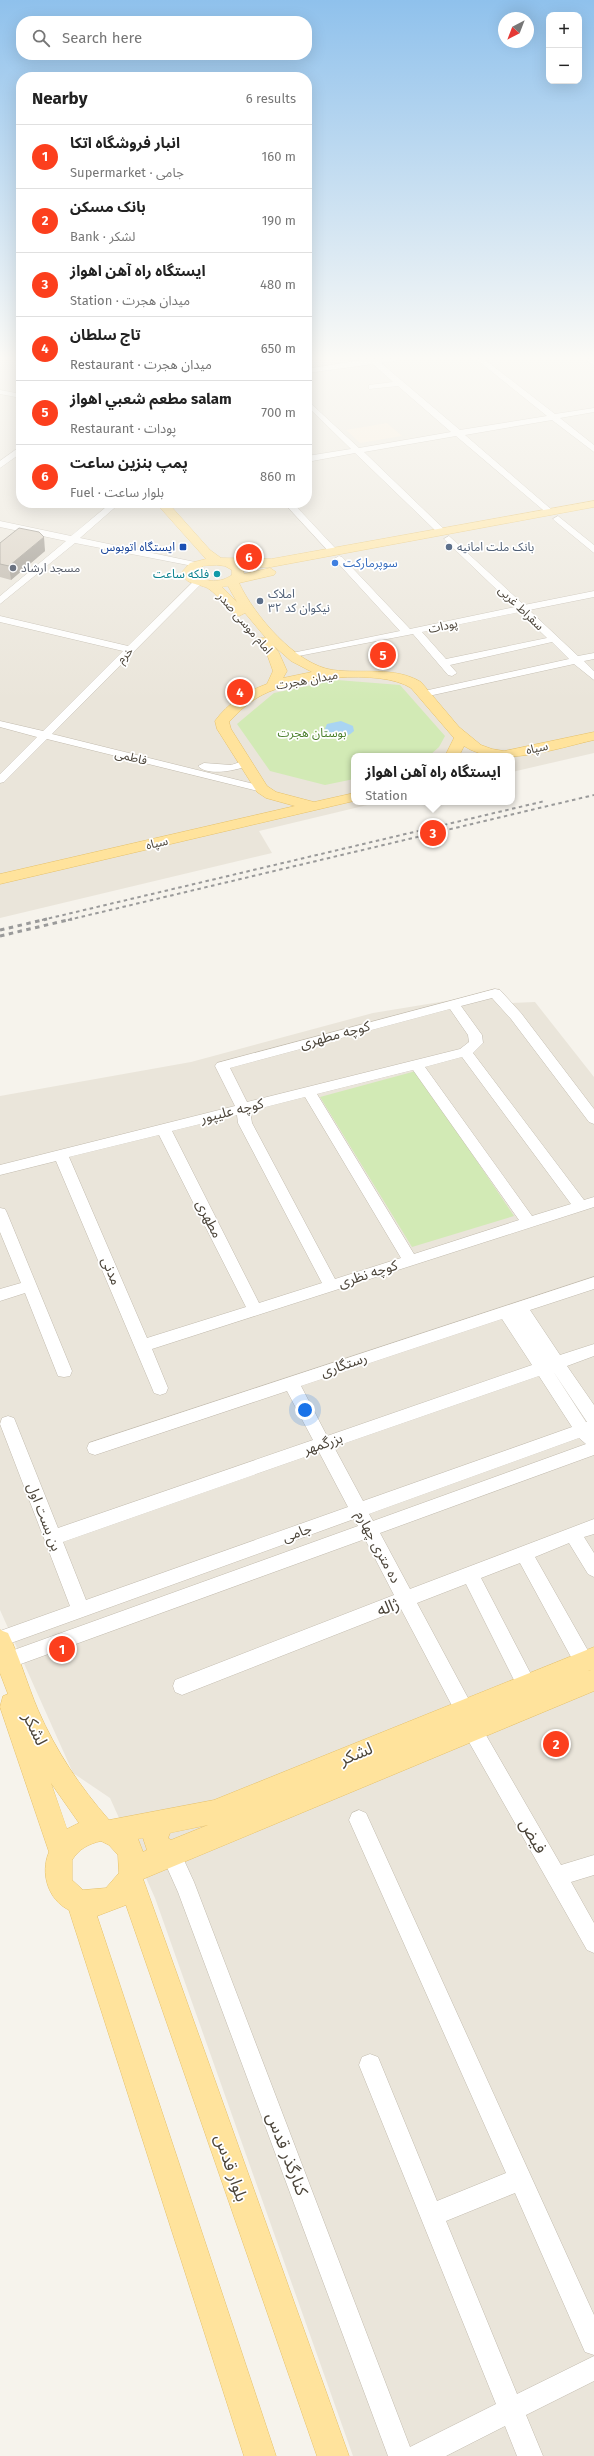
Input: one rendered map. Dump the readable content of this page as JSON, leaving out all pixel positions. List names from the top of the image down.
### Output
{
  "streets": {
    "main road": [
      "امام موسی صدر",
      "میدان هجرت",
      "سپاه",
      "لشکر",
      "بلوار قدس"
    ],
    "street": [
      "سقراط غربی",
      "پودات",
      "خرم",
      "فاطمی",
      "کوچه مطهری",
      "کوچه علیپور",
      "مطهری",
      "مدنی",
      "کوچه نظری",
      "رستگاری",
      "بزرگمهر",
      "بن بست اول",
      "جامی",
      "ده متری چهارم",
      "ژاله",
      "فیض",
      "کنارگذر قدس"
    ]
  },
  "crossings": [
    ["سقراط غربی", "پودات"],
    ["امام موسی صدر", "پودات"],
    ["امام موسی صدر", "خرم"],
    ["امام موسی صدر", "میدان هجرت"],
    ["خرم", "فاطمی"],
    ["میدان هجرت", "سپاه"],
    ["میدان هجرت", "فاطمی"],
    ["سپاه", "فاطمی"],
    ["کوچه مطهری", "کوچه علیپور"],
    ["کوچه علیپور", "مطهری"],
    ["کوچه علیپور", "مدنی"],
    ["مطهری", "کوچه نظری"],
    ["مدنی", "کوچه نظری"],
    ["رستگاری", "ده متری چهارم"],
    ["بزرگمهر", "بن بست اول"],
    ["بزرگمهر", "ده متری چهارم"],
    ["بن بست اول", "جامی"],
    ["جامی", "ده متری چهارم"],
    ["جامی", "لشکر"],
    ["ده متری چهارم", "ژاله"],
    ["ده متری چهارم", "لشکر"],
    ["ده متری چهارم", "فیض"],
    ["لشکر", "فیض"],
    ["لشکر", "کنارگذر قدس"],
    ["لشکر", "بلوار قدس"]
  ],
  "parks": ["بوستان هجرت"],
  "places": {
    "transit": ["ایستگاه اتوبوس"],
    "other": [
      "بانک ملت امانیه",
      "سوپرمارکت",
      "مسجد ارشاد",
      "فلکه ساعت",
      "املاک نیکوان کد ۳۲"
    ]
  },
  "north": "bottom left",
  "page": {
    "map_buttons": ["+", "−"],
    "search": "Search here",
    "heading": ["Nearby", "6 results"],
    "list": [
      {
        "mark": "1",
        "name": "انبار فروشگاه اتکا",
        "note": "Supermarket · جامی",
        "value": "160 m"
      },
      {
        "mark": "2",
        "name": "بانک مسکن",
        "note": "Bank · لشکر",
        "value": "190 m"
      },
      {
        "mark": "3",
        "name": "ایستگاه راه آهن اهواز",
        "note": "Station · میدان هجرت",
        "value": "480 m"
      },
      {
        "mark": "4",
        "name": "تاج سلطان",
        "note": "Restaurant · میدان هجرت",
        "value": "650 m"
      },
      {
        "mark": "5",
        "name": "مطعم شعبي اهواز salam",
        "note": "Restaurant · پودات",
        "value": "700 m"
      },
      {
        "mark": "6",
        "name": "پمپ بنزین ساعت",
        "note": "Fuel · بلوار ساعت",
        "value": "860 m"
      }
    ],
    "pins": [
      "6",
      "5",
      "4",
      "3",
      "1",
      "2"
    ],
    "popup": ["ایستگاه راه آهن اهواز", "Station"]
  }
}
